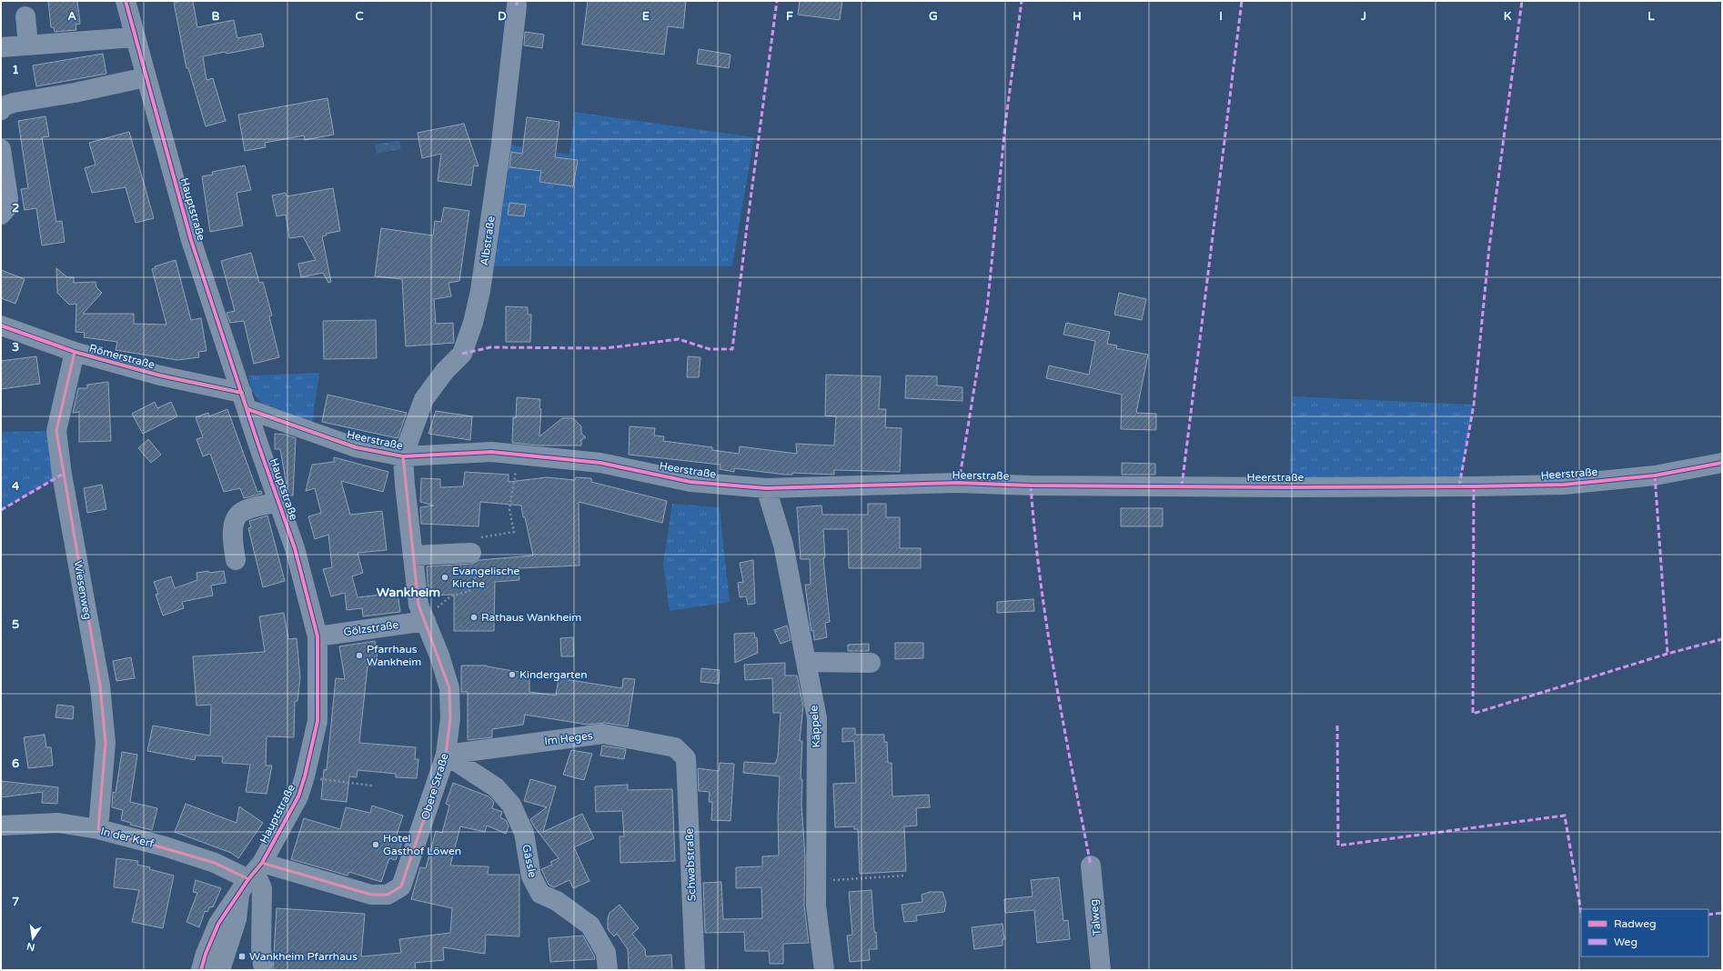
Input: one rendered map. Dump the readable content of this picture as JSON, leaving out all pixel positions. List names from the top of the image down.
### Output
{
  "streets": {
    "street": [
      "Hauptstraße",
      "Albstraße",
      "Römerstraße",
      "Heerstraße",
      "Wiesenweg",
      "Gölzstraße",
      "Käppele",
      "Im Heges",
      "Obere Straße",
      "In der Kerf",
      "Gässle",
      "Schwabstraße",
      "Talweg"
    ]
  },
  "crossings": [
    ["Hauptstraße", "Römerstraße"],
    ["Hauptstraße", "Heerstraße"],
    ["Hauptstraße", "Gölzstraße"],
    ["Hauptstraße", "Obere Straße"],
    ["Hauptstraße", "In der Kerf"],
    ["Albstraße", "Heerstraße"],
    ["Albstraße", "Obere Straße"],
    ["Römerstraße", "Heerstraße"],
    ["Römerstraße", "Wiesenweg"],
    ["Heerstraße", "Käppele"],
    ["Heerstraße", "Obere Straße"],
    ["Wiesenweg", "In der Kerf"],
    ["Gölzstraße", "Obere Straße"],
    ["Im Heges", "Obere Straße"],
    ["Im Heges", "Gässle"],
    ["Im Heges", "Schwabstraße"],
    ["Obere Straße", "In der Kerf"],
    ["Obere Straße", "Gässle"]
  ],
  "districts": ["Wankheim"],
  "places": {
    "other": [
      "Evangelische Kirche",
      "Rathaus Wankheim",
      "Pfarrhaus Wankheim",
      "Kindergarten",
      "Hotel Gasthof Löwen"
    ],
    "transit": ["Wankheim Pfarrhaus"]
  },
  "legend": ["Radweg", "Weg"],
  "north": "bottom",
  "grid": {
    "columns": [
      "A",
      "B",
      "C",
      "D",
      "E",
      "F",
      "G",
      "H",
      "I",
      "J",
      "K",
      "L"
    ],
    "rows": [
      "1",
      "2",
      "3",
      "4",
      "5",
      "6",
      "7"
    ]
  }
}
